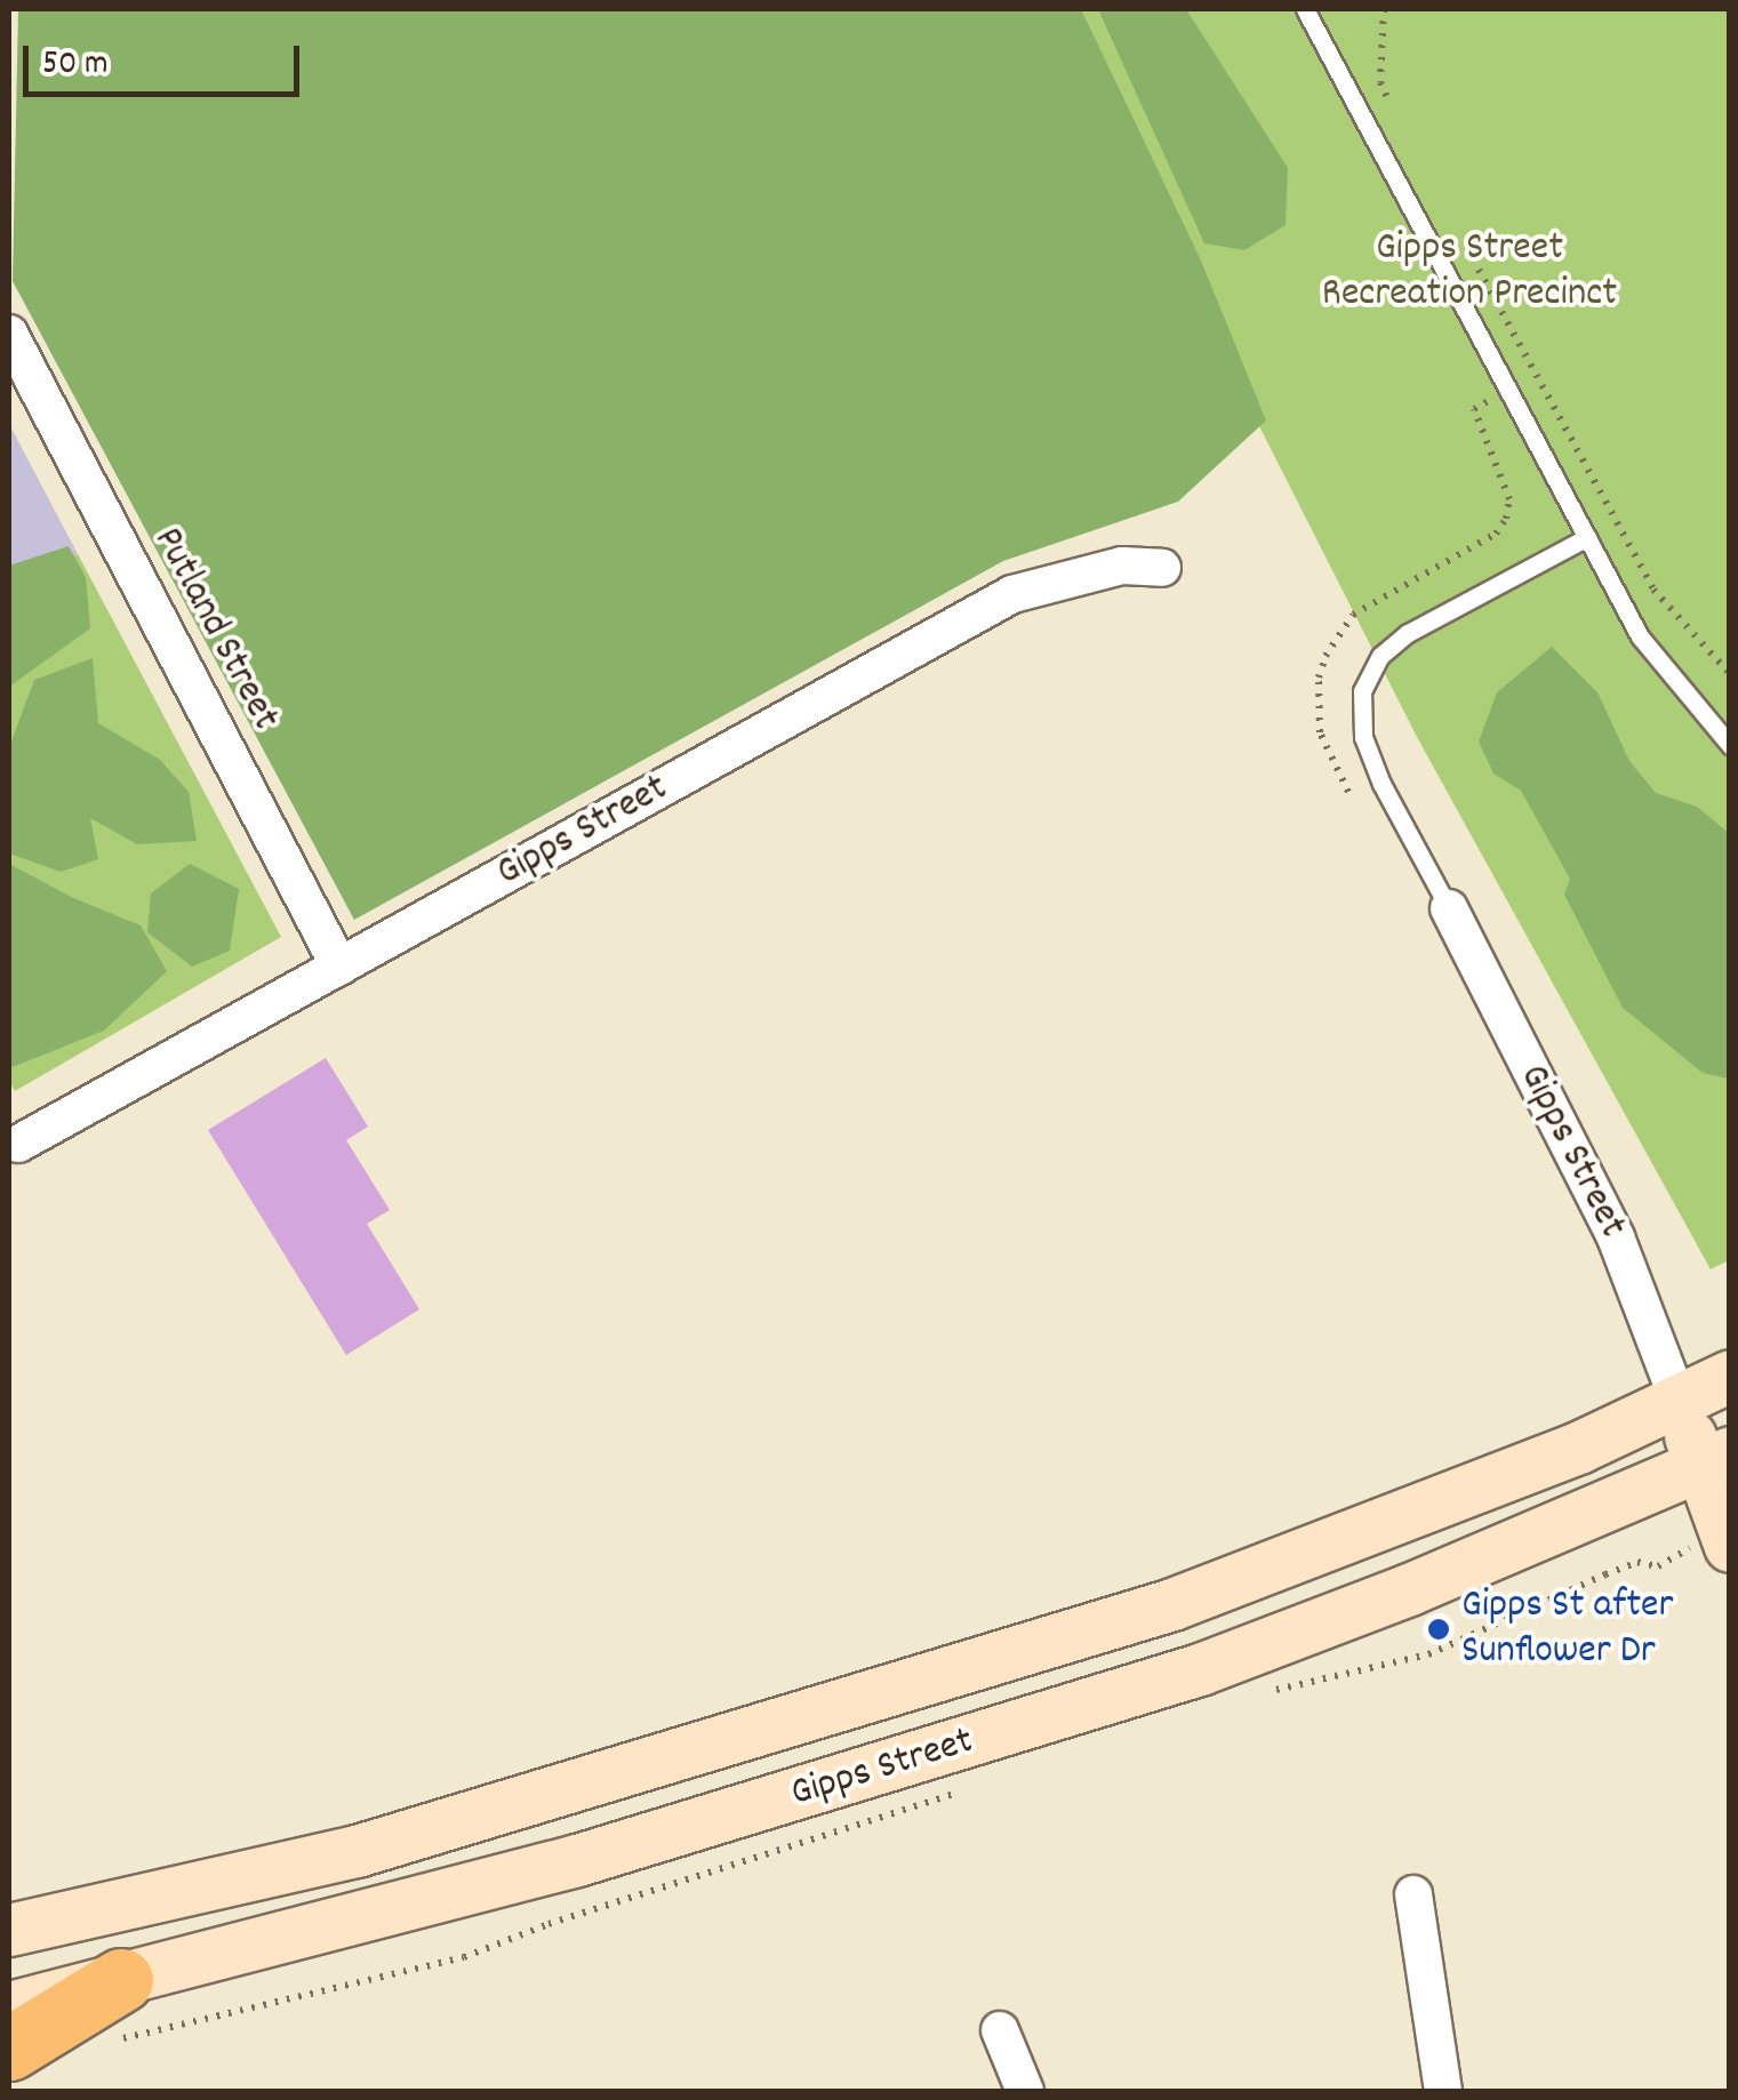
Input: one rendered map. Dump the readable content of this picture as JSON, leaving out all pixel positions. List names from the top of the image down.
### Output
{
  "streets": {
    "main road": ["Gipps Street"],
    "street": ["Putland Street"]
  },
  "crossings": [
    ["Putland Street", "Gipps Street"]
  ],
  "parks": ["Gipps Street Recreation Precinct"],
  "places": ["Gipps St after Sunflower Dr"],
  "scale_bar": "50 m"
}
